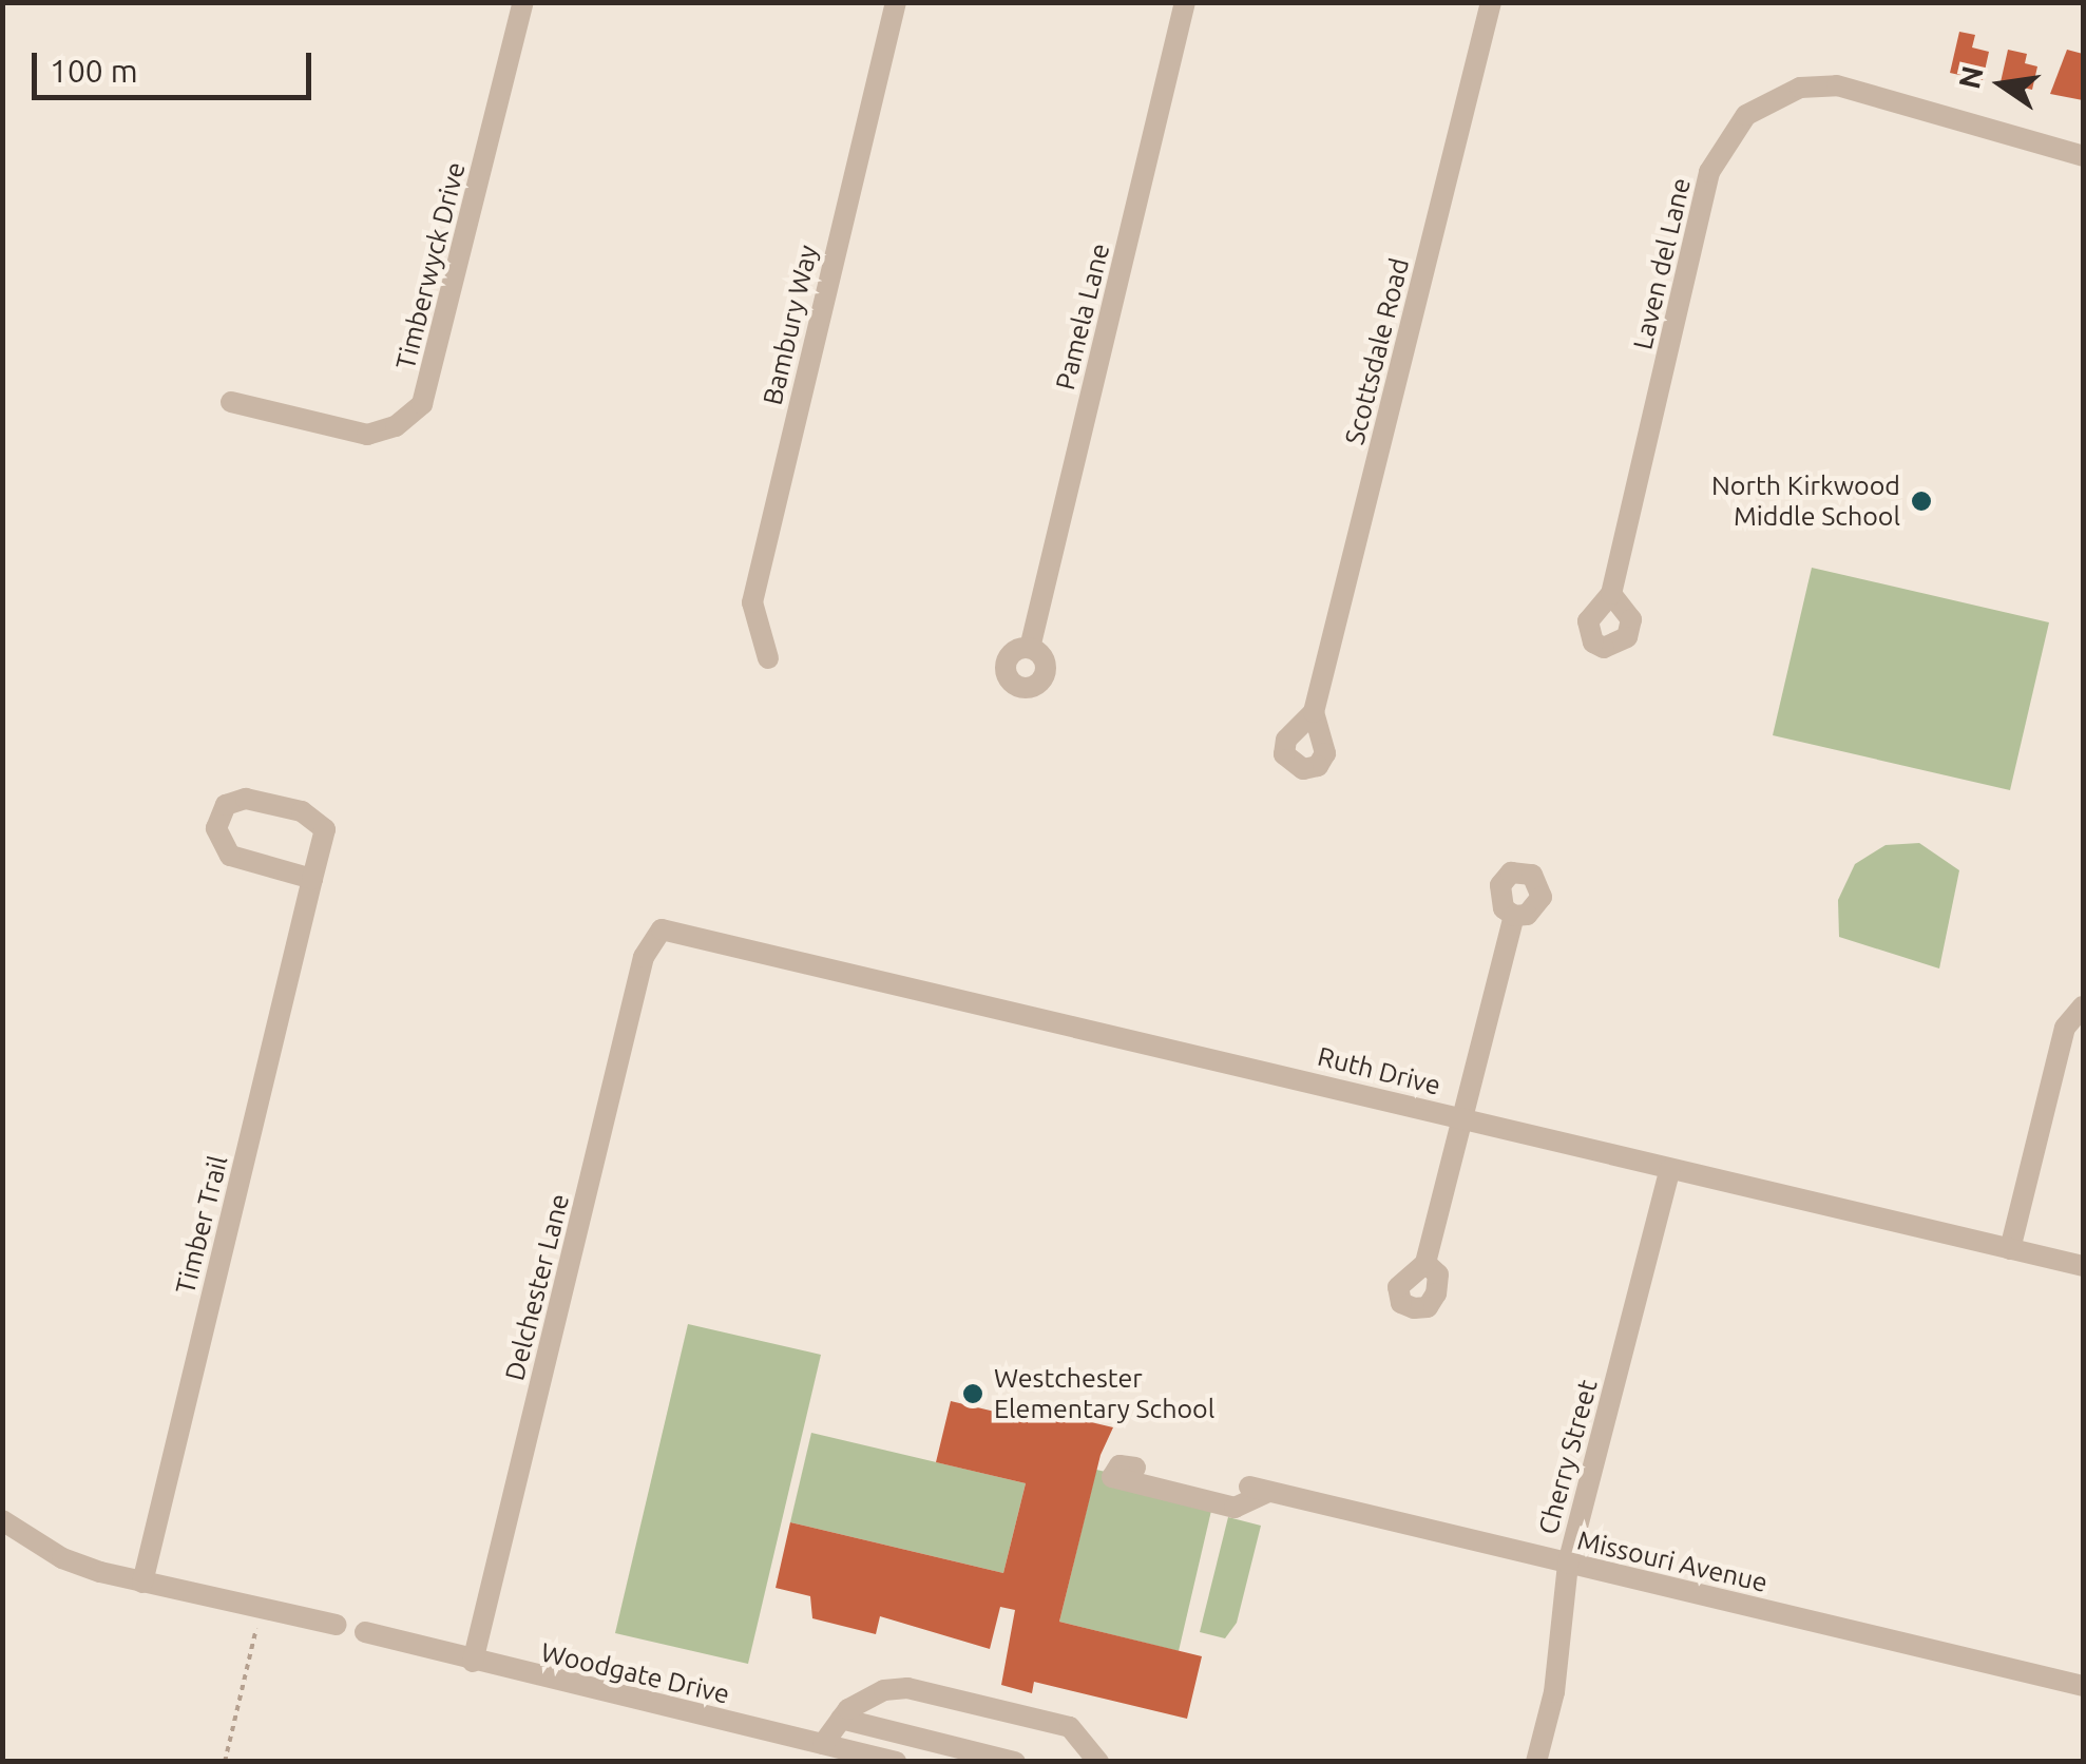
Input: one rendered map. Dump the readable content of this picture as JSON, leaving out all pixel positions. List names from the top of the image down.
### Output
{
  "streets": {
    "street": [
      "Laven del Lane",
      "Timberwyck Drive",
      "Pamela Lane",
      "Bambury Way",
      "Scottsdale Road",
      "Ruth Drive",
      "Timber Trail",
      "Delchester Lane",
      "Cherry Street",
      "Missouri Avenue",
      "Woodgate Drive"
    ]
  },
  "crossings": [
    ["Ruth Drive", "Delchester Lane"],
    ["Ruth Drive", "Cherry Street"],
    ["Delchester Lane", "Woodgate Drive"],
    ["Cherry Street", "Missouri Avenue"]
  ],
  "places": ["North Kirkwood Middle School", "Westchester Elementary School"],
  "scale_bar": "100 m",
  "north": "left"
}
